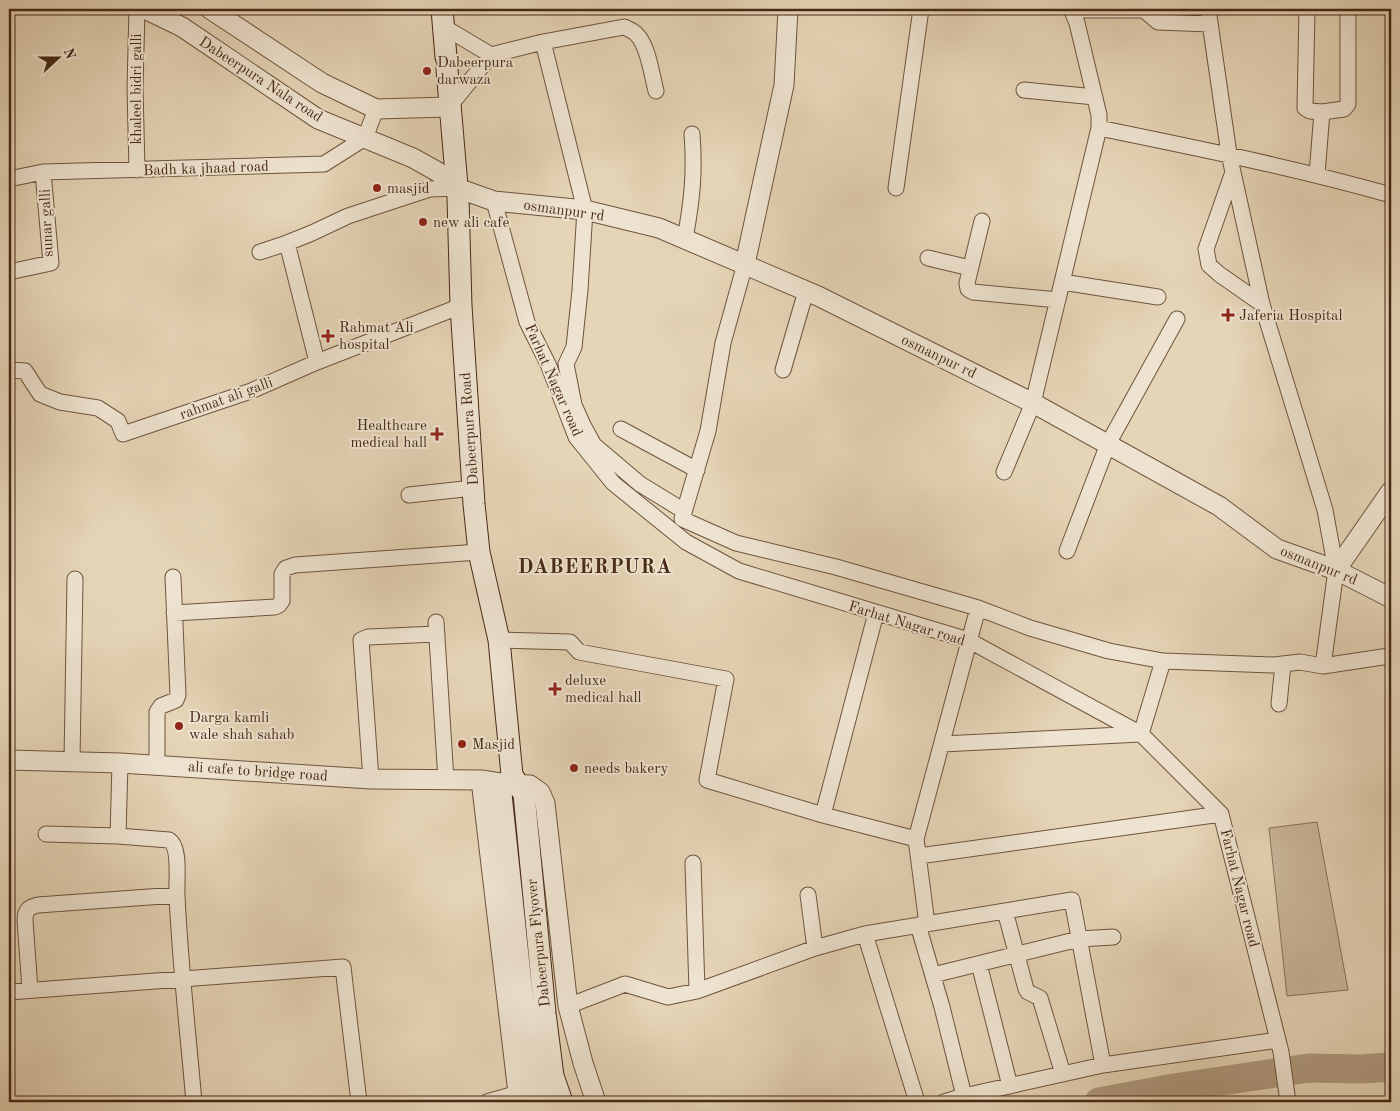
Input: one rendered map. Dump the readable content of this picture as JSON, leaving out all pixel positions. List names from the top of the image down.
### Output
{
  "streets": {
    "main road": ["Dabeerpura Road", "Dabeerpura Flyover"],
    "street": [
      "Dabeerpura Nala road",
      "khaleel bidri galli",
      "Badh ka jhaad road",
      "osmanpur rd",
      "sunar galli",
      "Farhat Nagar road",
      "rahmat ali galli",
      "ali cafe to bridge road"
    ]
  },
  "crossings": [
    ["Dabeerpura Nala road", "Badh ka jhaad road"],
    ["Dabeerpura Nala road", "osmanpur rd"],
    ["Dabeerpura Nala road", "Dabeerpura Road"],
    ["khaleel bidri galli", "Badh ka jhaad road"],
    ["Badh ka jhaad road", "sunar galli"],
    ["osmanpur rd", "Farhat Nagar road"],
    ["osmanpur rd", "Dabeerpura Road"],
    ["rahmat ali galli", "Dabeerpura Road"],
    ["Dabeerpura Road", "ali cafe to bridge road"],
    ["Dabeerpura Road", "Dabeerpura Flyover"],
    ["ali cafe to bridge road", "Dabeerpura Flyover"]
  ],
  "districts": ["DABEERPURA"],
  "places": {
    "other": [
      "Dabeerpura darwaza",
      "masjid",
      "new ali cafe",
      "Darga kamli wale shah sahab",
      "Masjid",
      "needs bakery"
    ],
    "health": [
      "Jaferia Hospital",
      "Rahmat Ali hospital",
      "Healthcare medical hall",
      "deluxe medical hall"
    ]
  },
  "north": "right"
}
